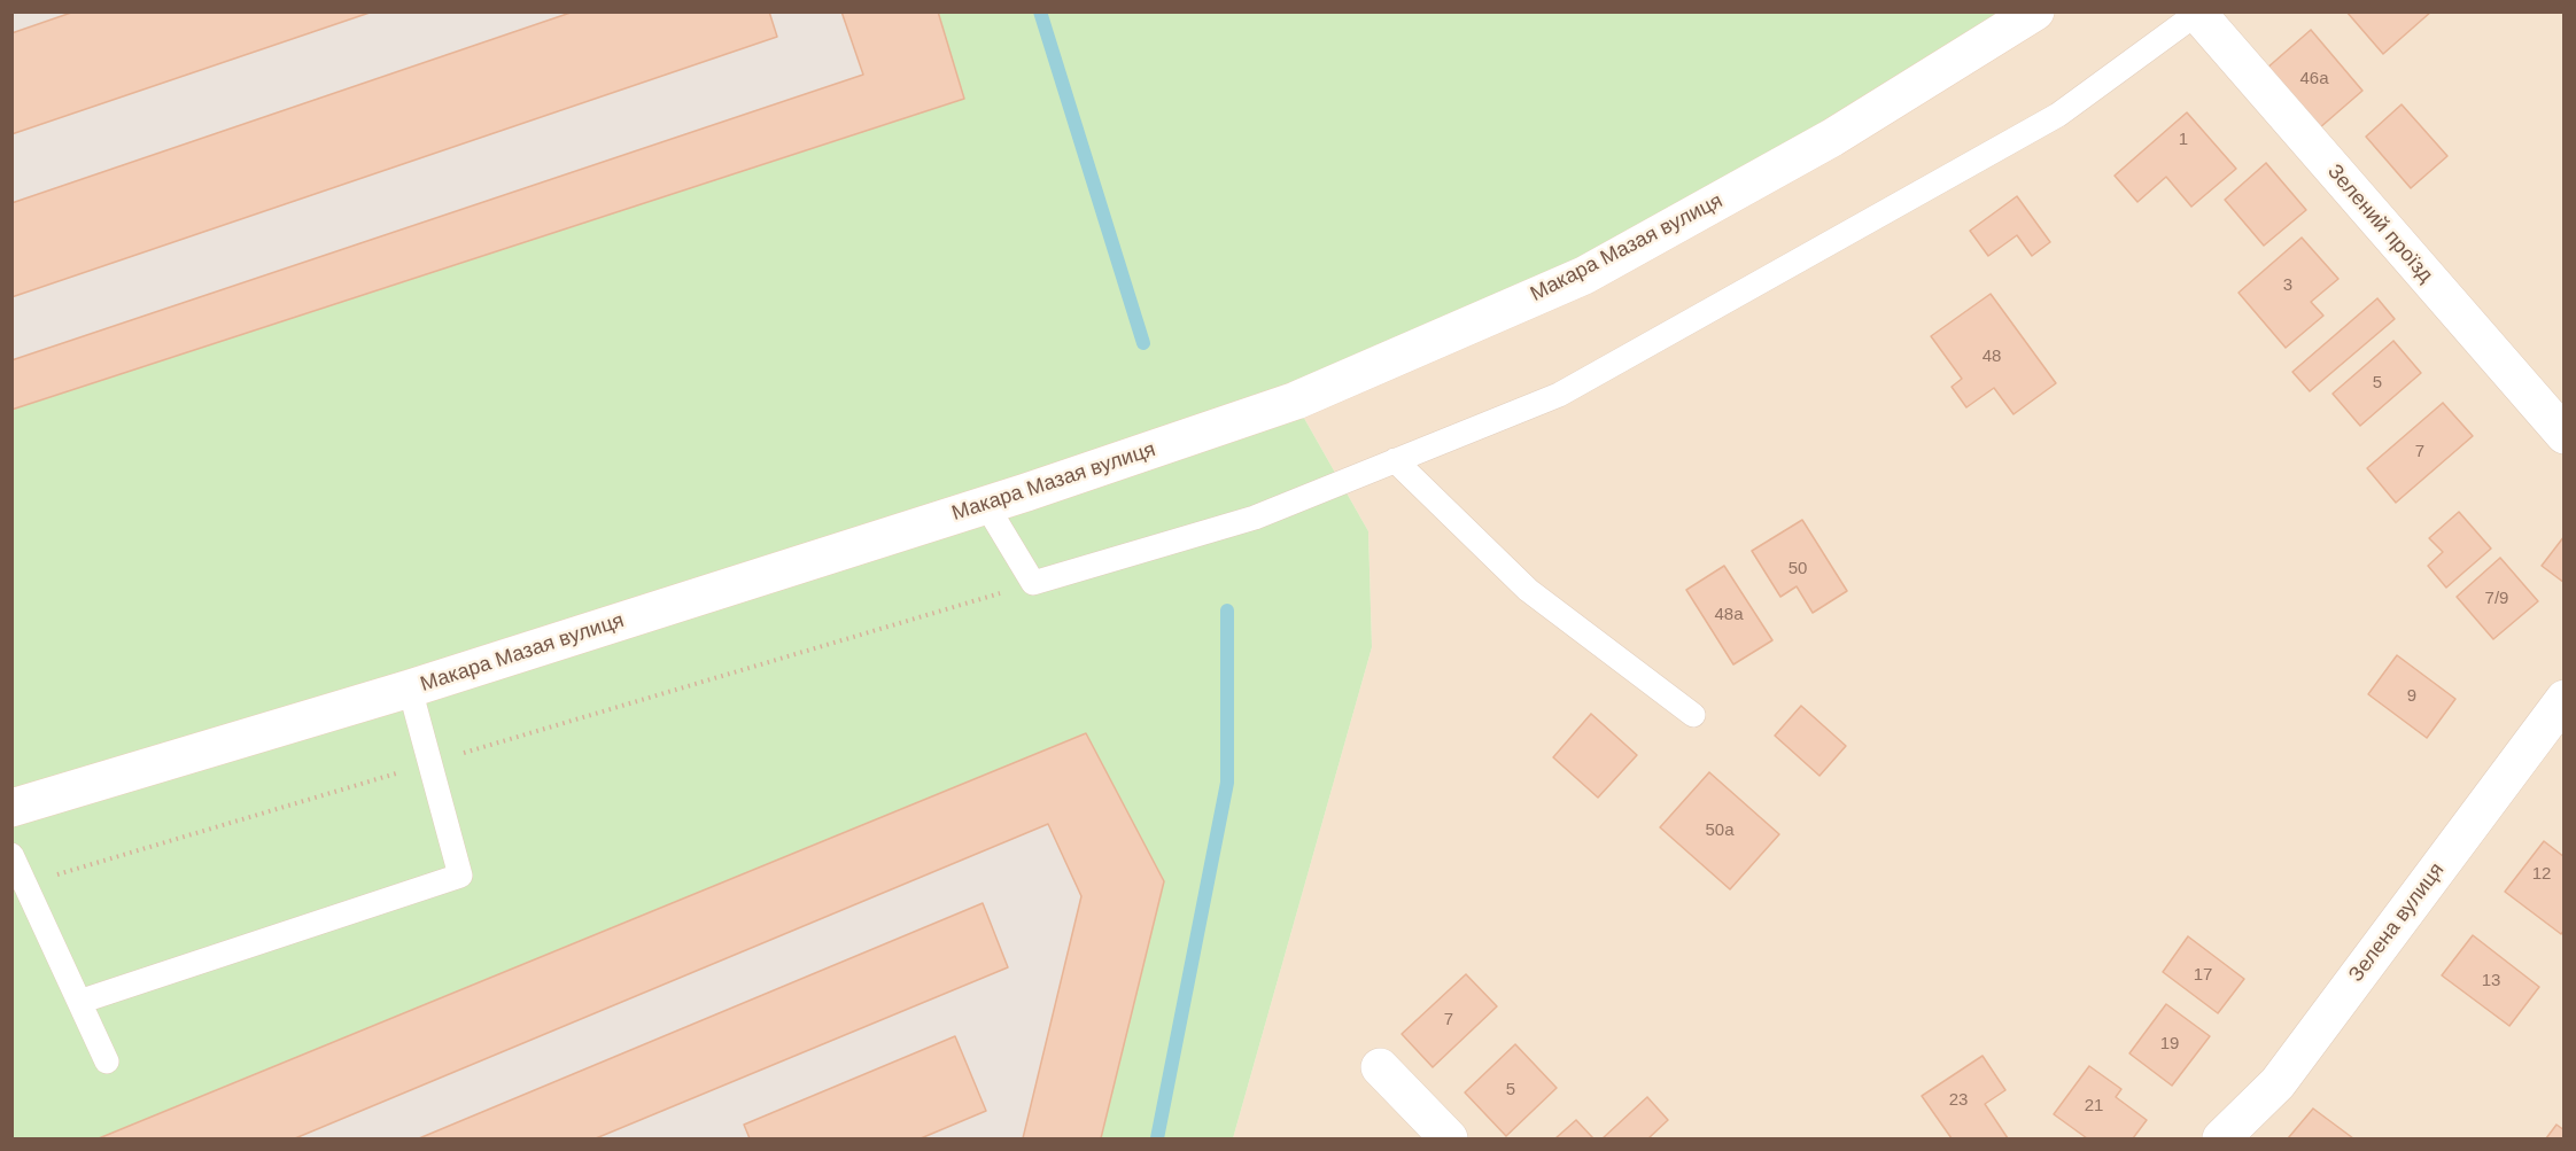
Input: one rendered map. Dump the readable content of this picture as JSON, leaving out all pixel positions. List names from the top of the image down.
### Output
{
  "streets": {
    "main road": ["Зелений проїзд", "Макара Мазая вулиця", "Зелена вулиця"]
  },
  "house_numbers": [
    "46а",
    "1",
    "3",
    "48",
    "5",
    "7",
    "50",
    "7/9",
    "48а",
    "9",
    "50а",
    "12",
    "17",
    "13",
    "7",
    "19",
    "5",
    "23",
    "21"
  ]
}
